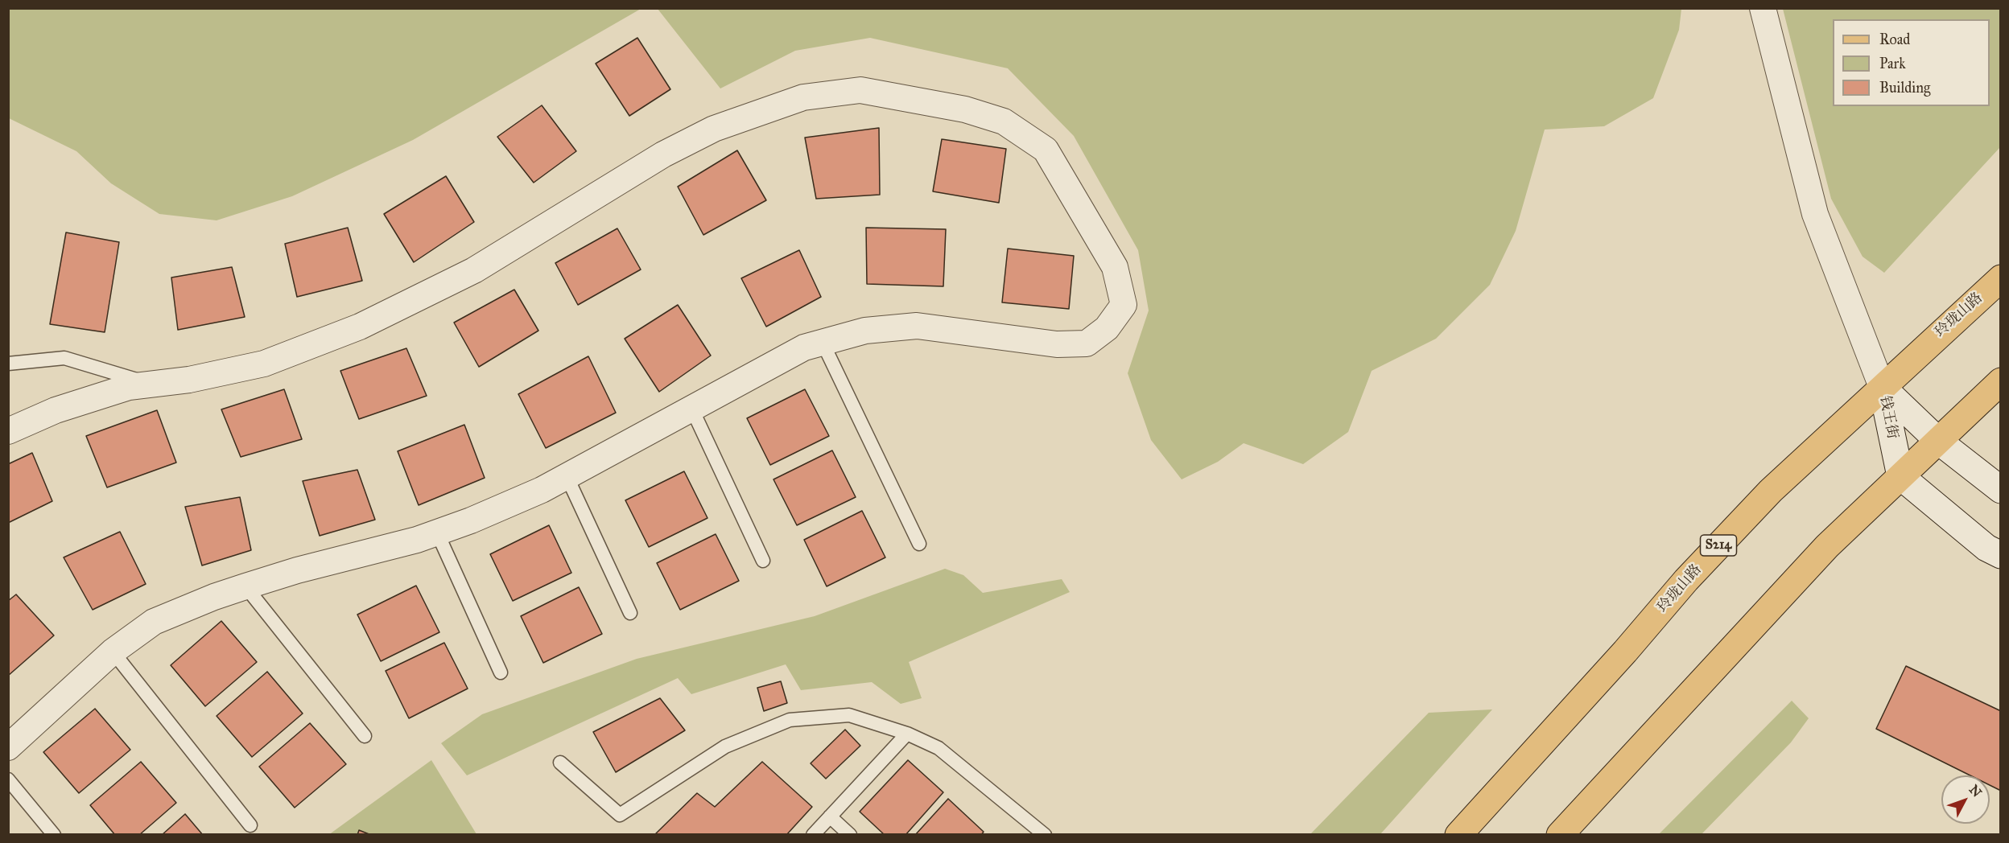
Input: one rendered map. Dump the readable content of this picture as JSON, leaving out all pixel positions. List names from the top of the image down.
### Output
{
  "streets": {
    "main road": ["玲珑山路", "钱王街", "S214"]
  },
  "crossings": [
    ["玲珑山路", "钱王街"]
  ],
  "legend": ["Road", "Park", "Building"],
  "north": "top right"
}
